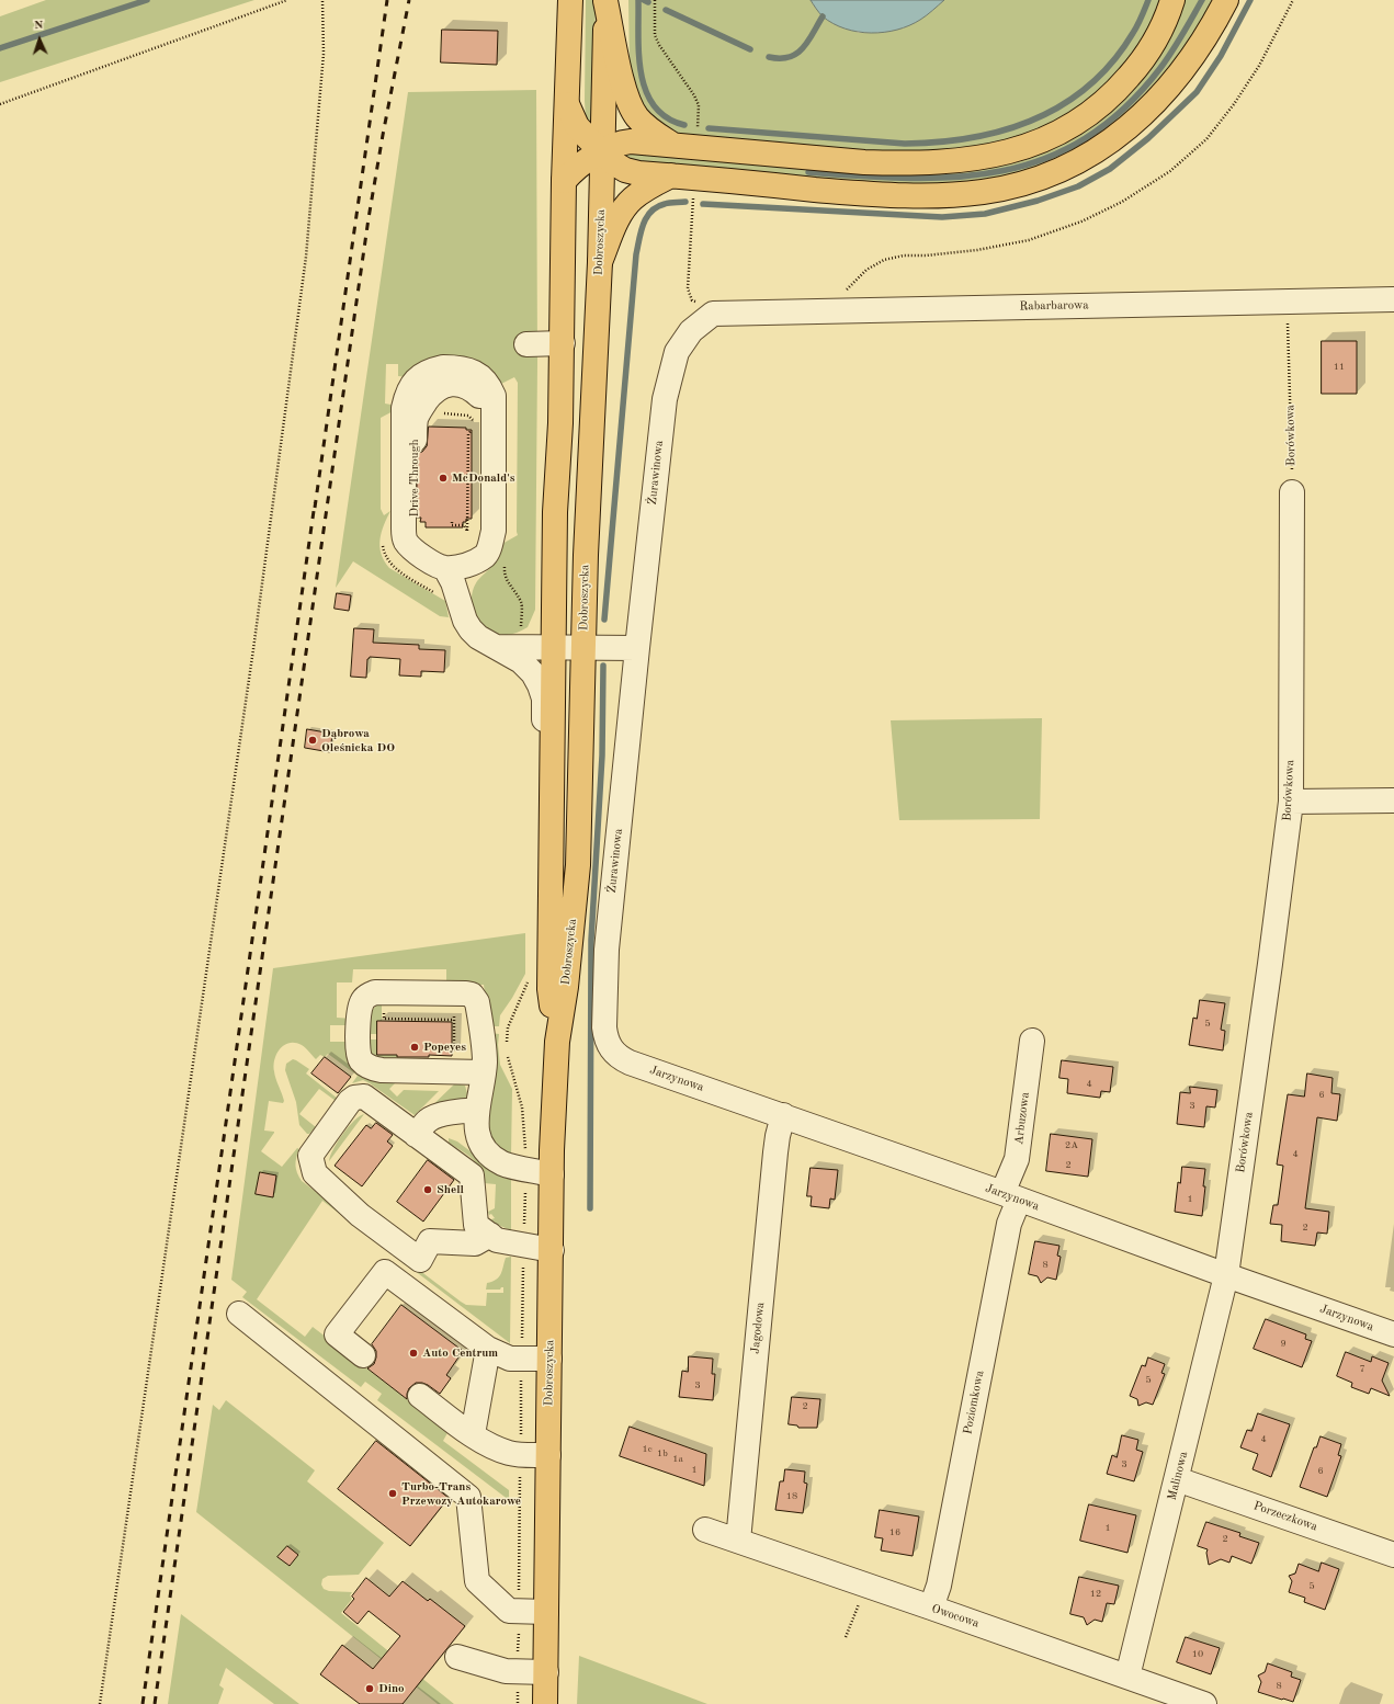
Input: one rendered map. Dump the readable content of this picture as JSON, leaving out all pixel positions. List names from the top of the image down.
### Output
{
  "streets": {
    "main road": ["Dobroszycka"],
    "street": [
      "Rabarbarowa",
      "Borówkowa",
      "Żurawinowa",
      "Drive Through",
      "Jarzynowa",
      "Arbuzowa",
      "Jagodowa",
      "Poziomkowa",
      "Malinowa",
      "Porzeczkowa",
      "Owocowa"
    ]
  },
  "crossings": [
    ["Rabarbarowa", "Borówkowa"],
    ["Rabarbarowa", "Żurawinowa"],
    ["Borówkowa", "Jarzynowa"],
    ["Borówkowa", "Malinowa"],
    ["Żurawinowa", "Jarzynowa"],
    ["Jarzynowa", "Arbuzowa"],
    ["Jarzynowa", "Jagodowa"],
    ["Jarzynowa", "Poziomkowa"],
    ["Jarzynowa", "Malinowa"],
    ["Arbuzowa", "Poziomkowa"],
    ["Jagodowa", "Owocowa"],
    ["Poziomkowa", "Owocowa"],
    ["Malinowa", "Porzeczkowa"],
    ["Malinowa", "Owocowa"]
  ],
  "places": [
    "McDonald's",
    "Dąbrowa Oleśnicka DO",
    "Popeyes",
    "Shell",
    "Auto Centrum",
    "Turbo-Trans Przewozy Autokarowe",
    "Dino"
  ],
  "house_numbers": [
    "11",
    "5",
    "4",
    "6",
    "3",
    "2A",
    "4",
    "2",
    "1",
    "2",
    "8",
    "9",
    "7",
    "5",
    "3",
    "2",
    "4",
    "1c",
    "1b",
    "1a",
    "3",
    "1",
    "6",
    "18",
    "1",
    "16",
    "2",
    "5",
    "12",
    "10",
    "8"
  ],
  "north": "top"
}
